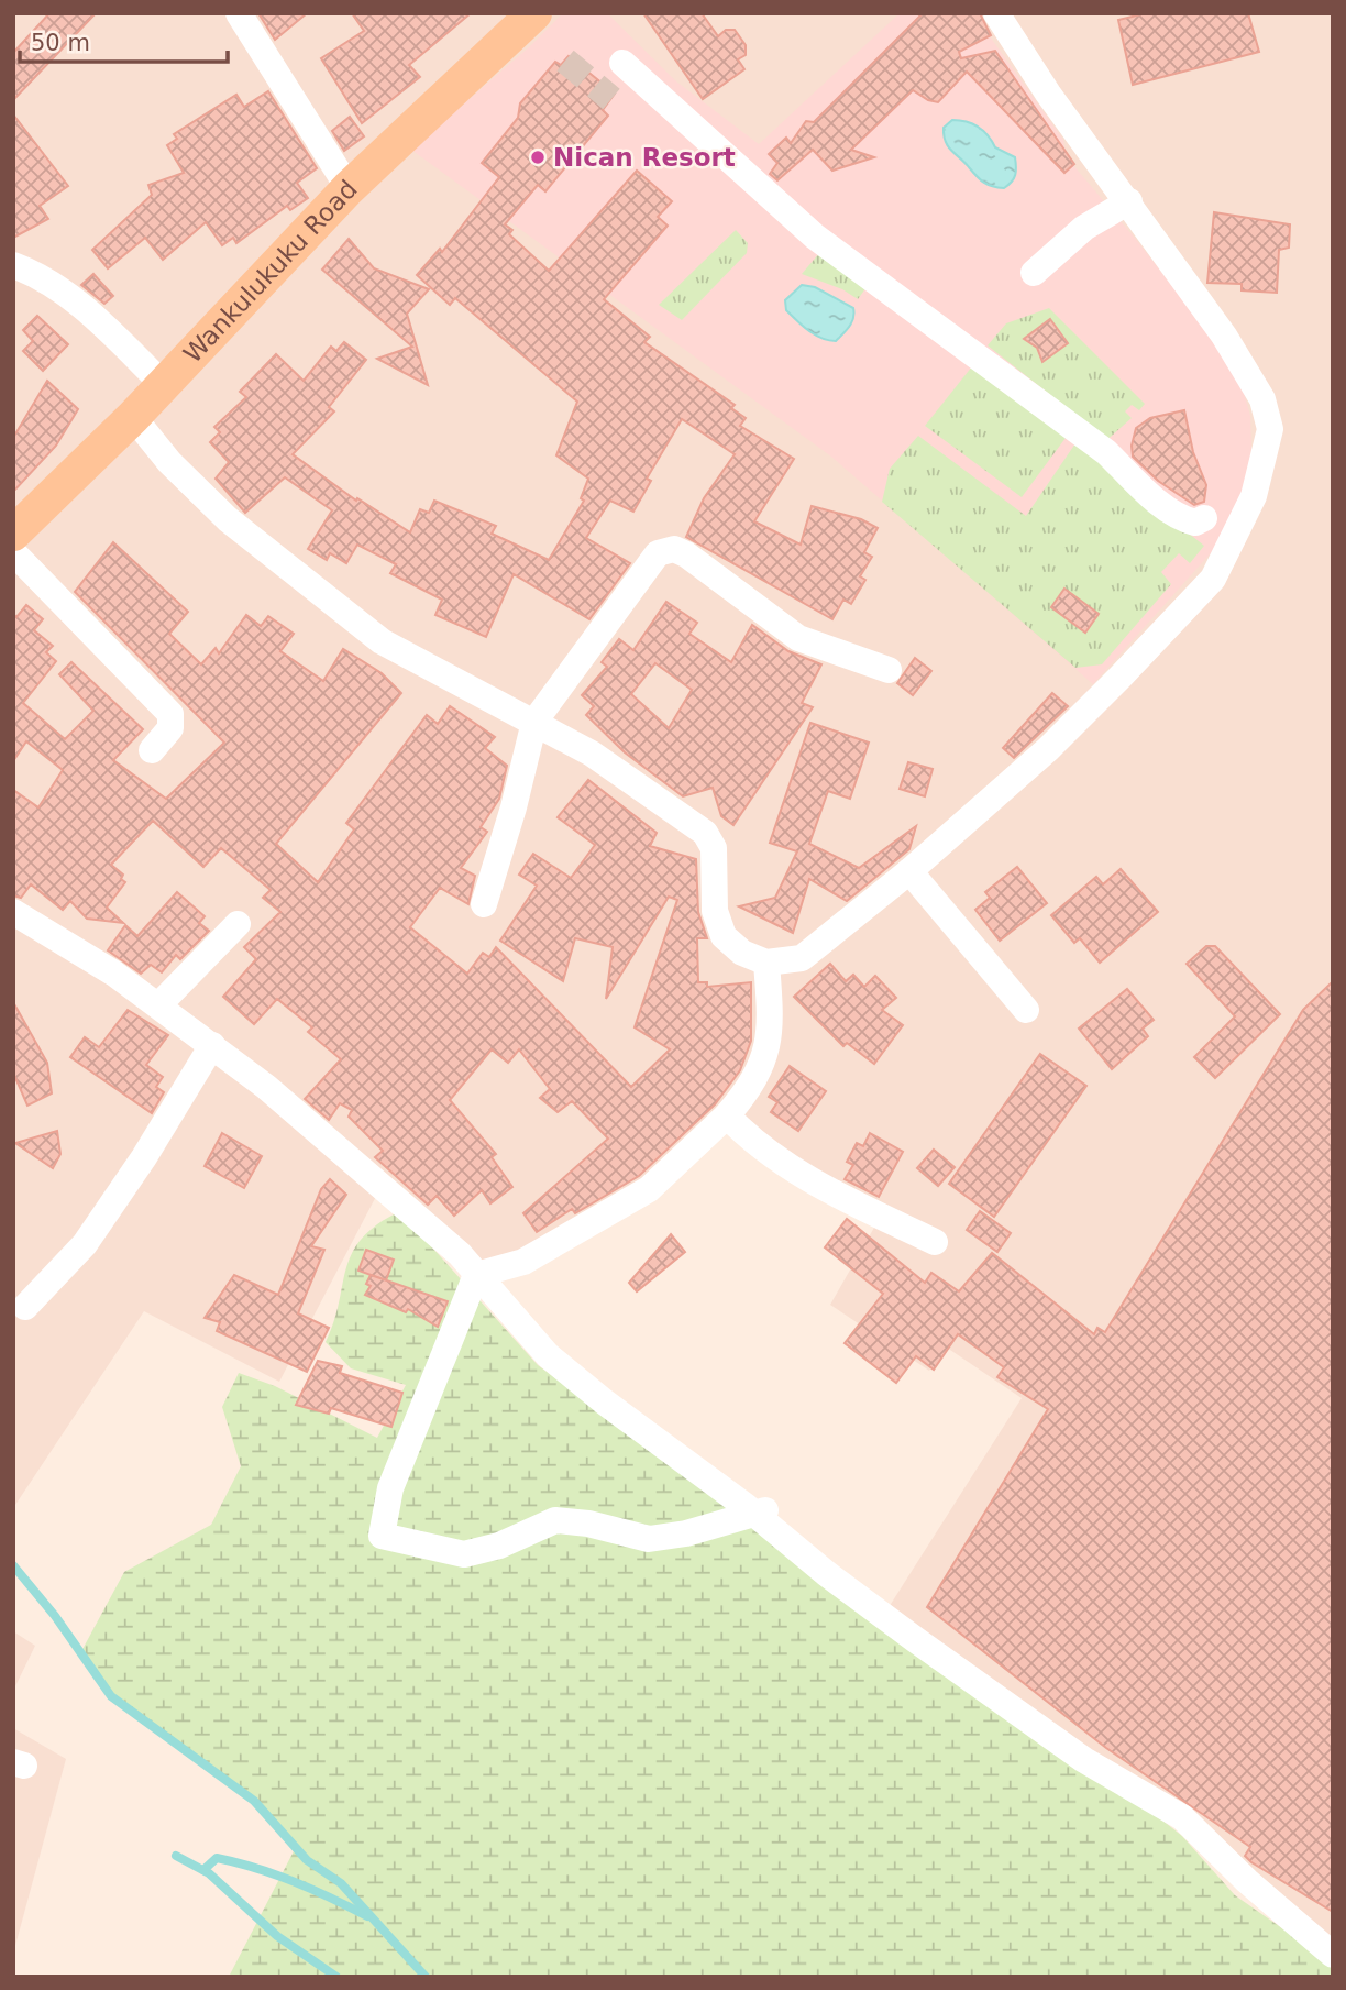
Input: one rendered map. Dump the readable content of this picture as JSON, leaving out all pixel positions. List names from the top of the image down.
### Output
{
  "streets": {
    "main road": ["Wankulukuku Road"]
  },
  "places": ["Nican Resort"],
  "scale_bar": "50 m"
}
